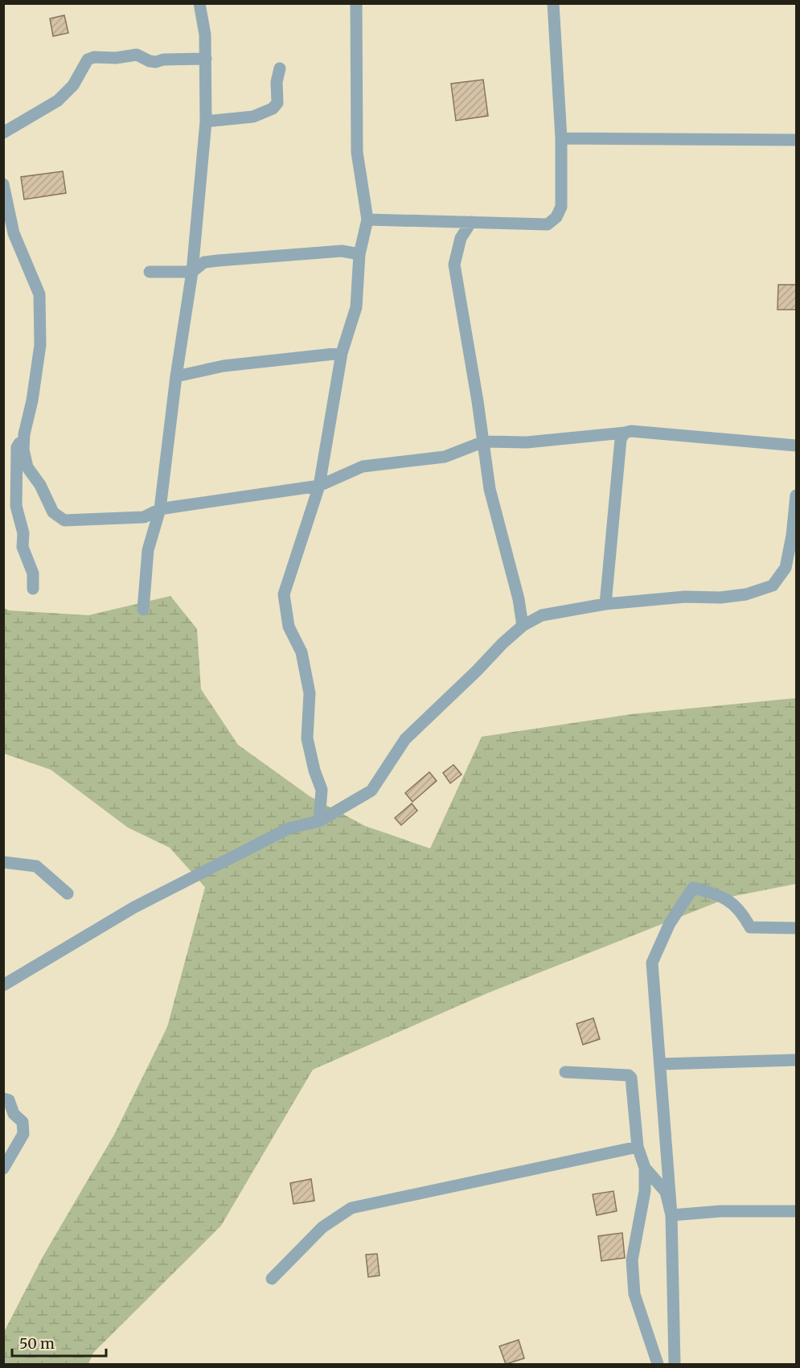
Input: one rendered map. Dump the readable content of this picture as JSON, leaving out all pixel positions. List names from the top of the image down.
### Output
{
  "scale_bar": "50 m"
}
